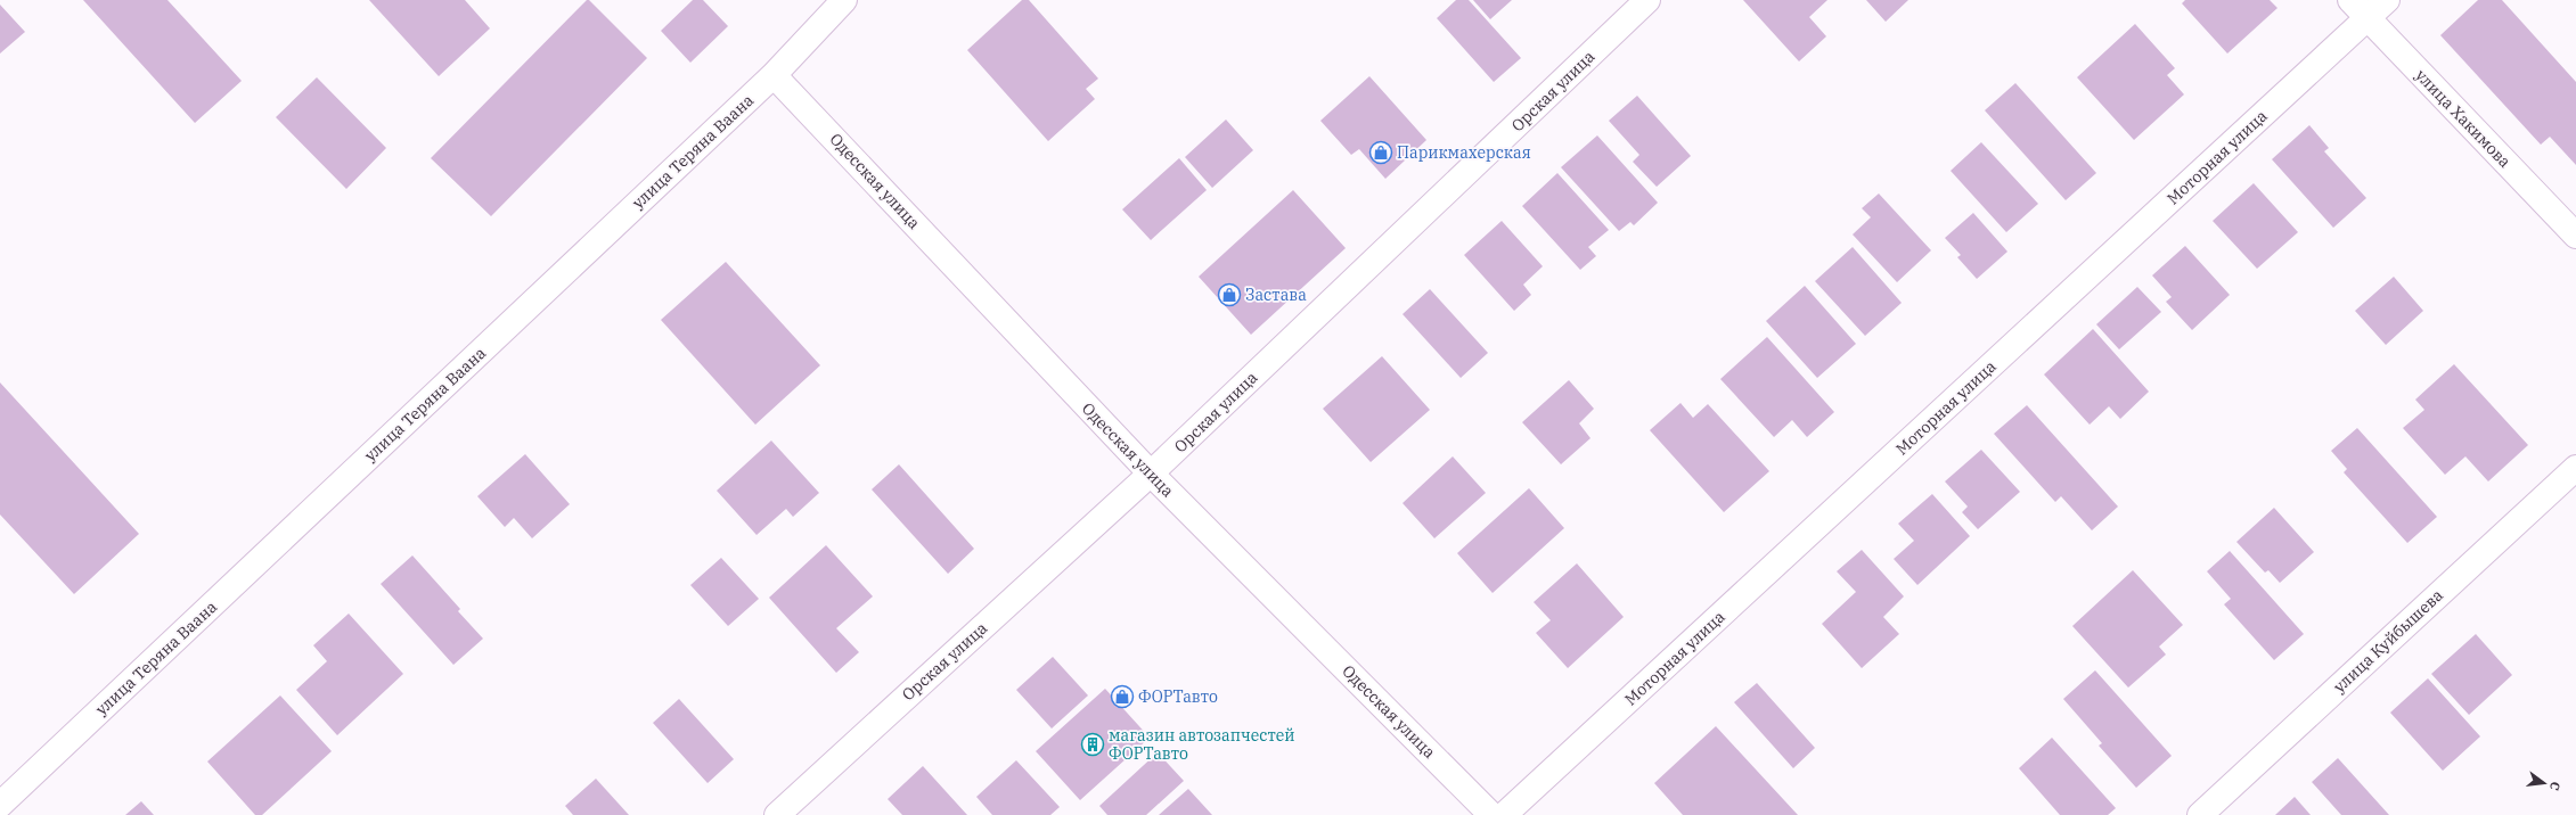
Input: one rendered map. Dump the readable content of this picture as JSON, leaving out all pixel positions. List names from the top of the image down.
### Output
{
  "streets": {
    "street": [
      "Орская улица",
      "улица Хакимова",
      "улица Теряна Ваана",
      "Моторная улица",
      "Одесская улица",
      "улица Куйбышева"
    ]
  },
  "crossings": [
    ["Орская улица", "Одесская улица"],
    ["улица Хакимова", "Моторная улица"],
    ["улица Теряна Ваана", "Одесская улица"]
  ],
  "places": {
    "shop": ["Парикмахерская", "Застава", "ФОРТавто"],
    "building": ["магазин автозапчестей ФОРТавто"]
  },
  "north": "right"
}
